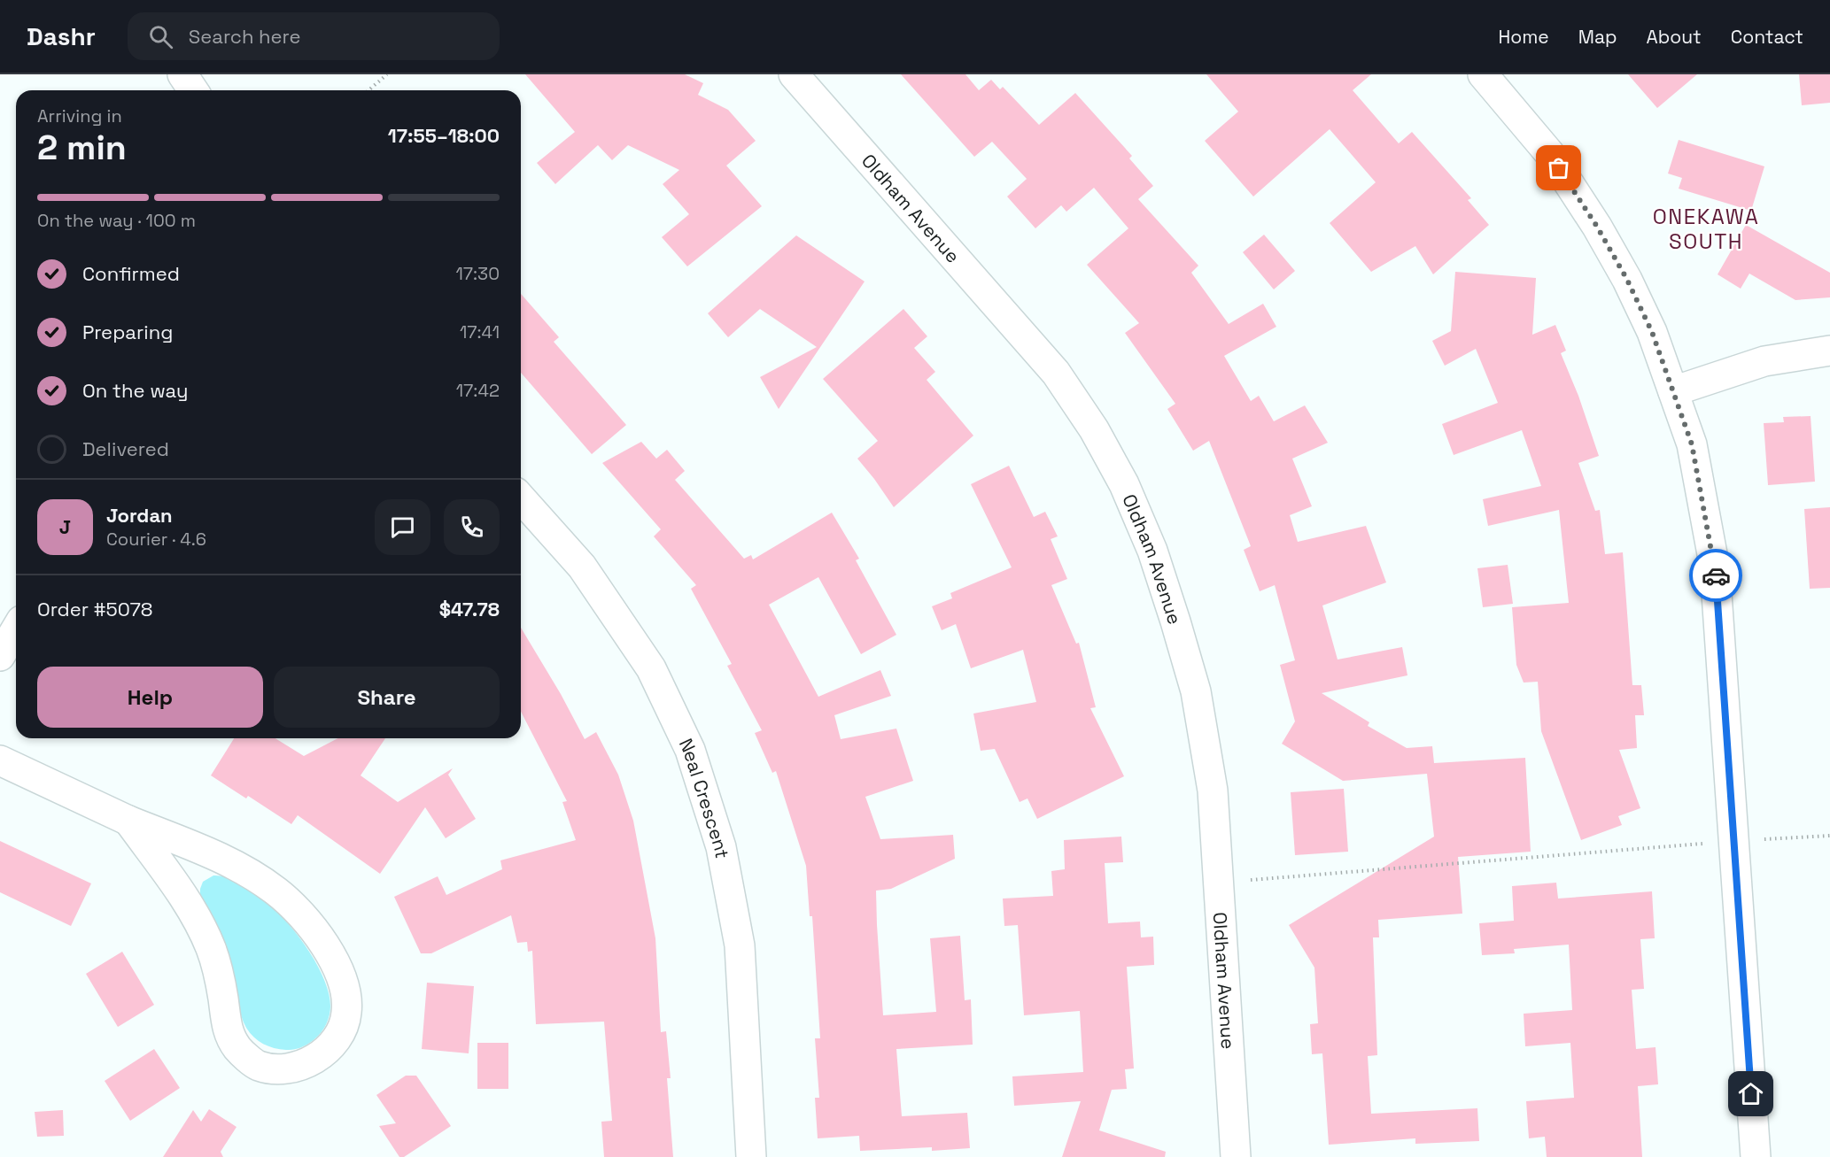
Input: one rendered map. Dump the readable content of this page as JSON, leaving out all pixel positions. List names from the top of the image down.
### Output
{
  "streets": {
    "street": ["Oldham Avenue", "Neal Crescent"]
  },
  "districts": ["ONEKAWA SOUTH"],
  "page": {
    "header": "Dashr",
    "search": "Search here",
    "nav": [
      "Home",
      "Map",
      "About",
      "Contact"
    ],
    "heading": ["2 min", "Arriving in", "17:55–18:00"],
    "panel": [
      "Jordan",
      "Courier · 4.6",
      "Order #5078",
      "$47.78"
    ],
    "bar": "On the way · 100 m",
    "list": [
      ["Confirmed", "17:30"],
      ["Preparing", "17:41"],
      ["On the way", "17:42"],
      "Delivered"
    ],
    "round": "J",
    "buttons": ["Help", "Share"]
  }
}
